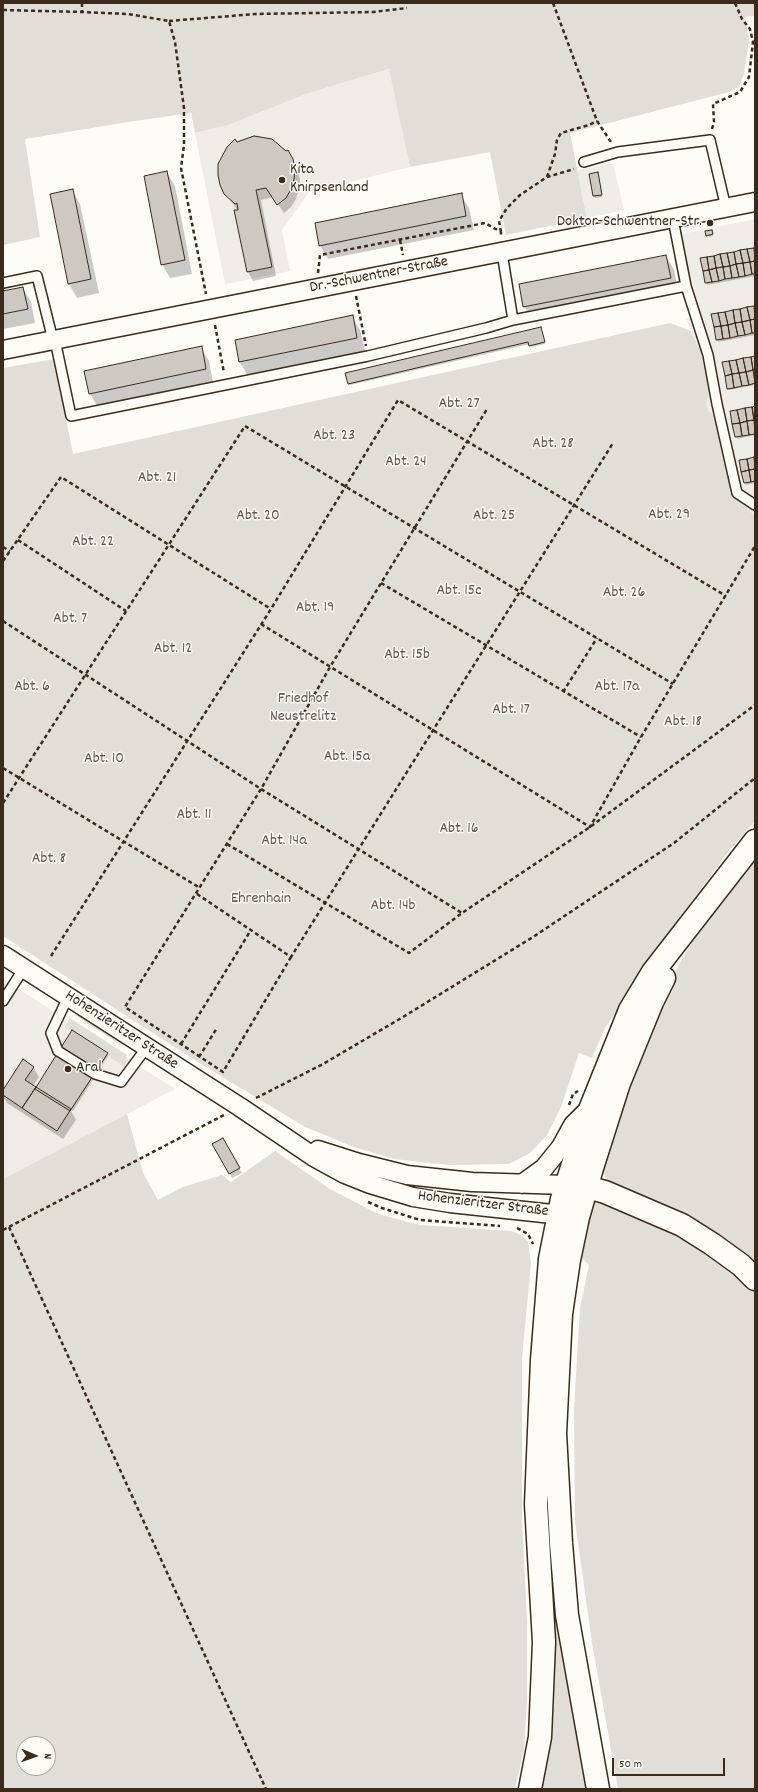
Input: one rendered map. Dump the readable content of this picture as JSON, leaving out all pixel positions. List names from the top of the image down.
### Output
{
  "streets": {
    "street": ["Dr.-Schwentner-Straße", "Hohenzieritzer Straße"]
  },
  "parks": [
    "Abt. 27",
    "Abt. 23",
    "Abt. 28",
    "Abt. 24",
    "Abt. 21",
    "Abt. 29",
    "Abt. 20",
    "Abt. 25",
    "Abt. 22",
    "Abt. 15c",
    "Abt. 26",
    "Abt. 19",
    "Abt. 7",
    "Abt. 12",
    "Abt. 15b",
    "Abt. 6",
    "Abt. 17a",
    "Friedhof Neustrelitz",
    "Abt. 17",
    "Abt. 18",
    "Abt. 15a",
    "Abt. 10",
    "Abt. 11",
    "Abt. 16",
    "Abt. 14a",
    "Abt. 8",
    "Ehrenhain",
    "Abt. 14b"
  ],
  "places": ["Kita Knirpsenland", "Doktor-Schwentner-Str.", "Aral"],
  "scale_bar": "50 m",
  "north": "right"
}
